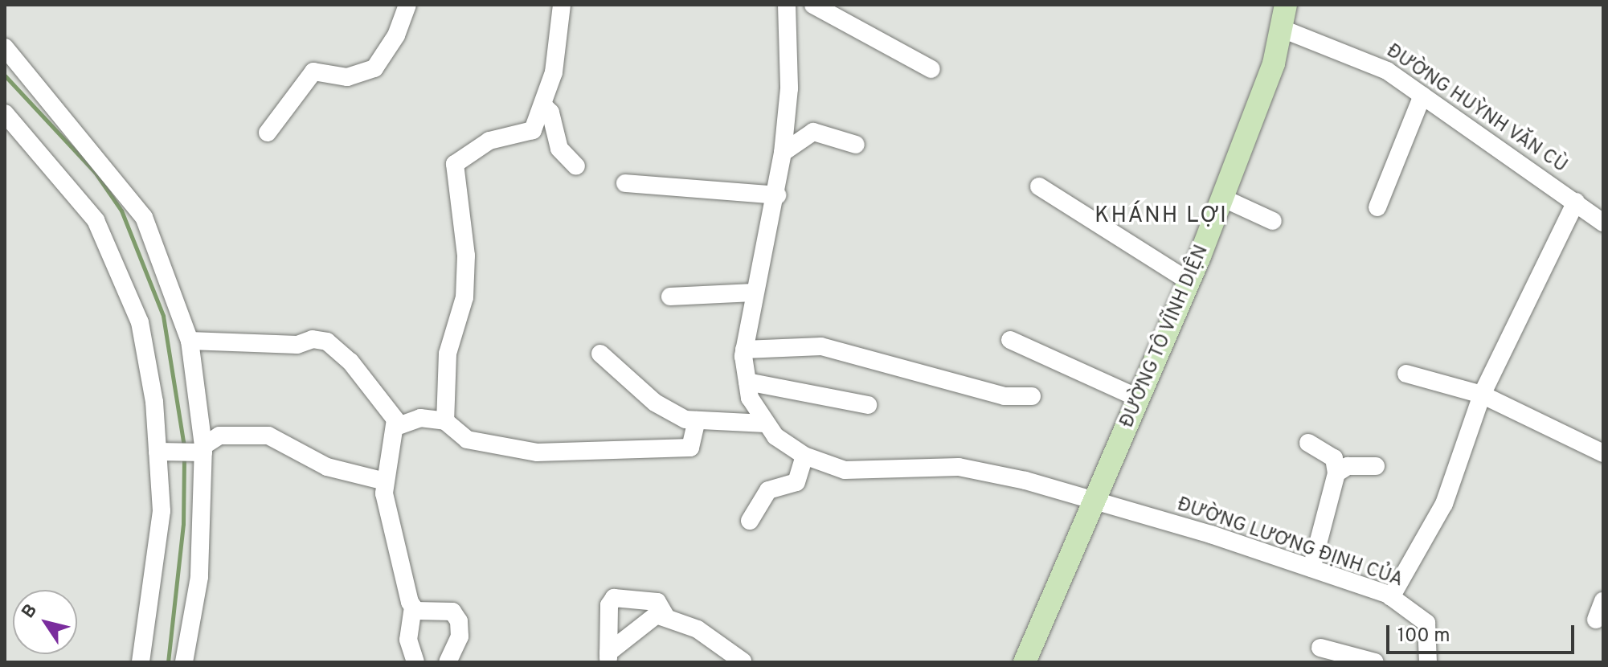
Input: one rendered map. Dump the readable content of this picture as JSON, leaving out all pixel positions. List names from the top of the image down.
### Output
{
  "streets": {
    "main road": ["ĐƯỜNG TÔ VĨNH DIỆN"],
    "street": ["ĐƯỜNG HUỲNH VĂN CÙ", "ĐƯỜNG LƯƠNG ĐỊNH CỦA"]
  },
  "crossings": [
    ["ĐƯỜNG HUỲNH VĂN CÙ", "ĐƯỜNG TÔ VĨNH DIỆN"],
    ["ĐƯỜNG TÔ VĨNH DIỆN", "ĐƯỜNG LƯƠNG ĐỊNH CỦA"]
  ],
  "districts": ["KHÁNH LỢI"],
  "scale_bar": "100 m",
  "north": "top left"
}
